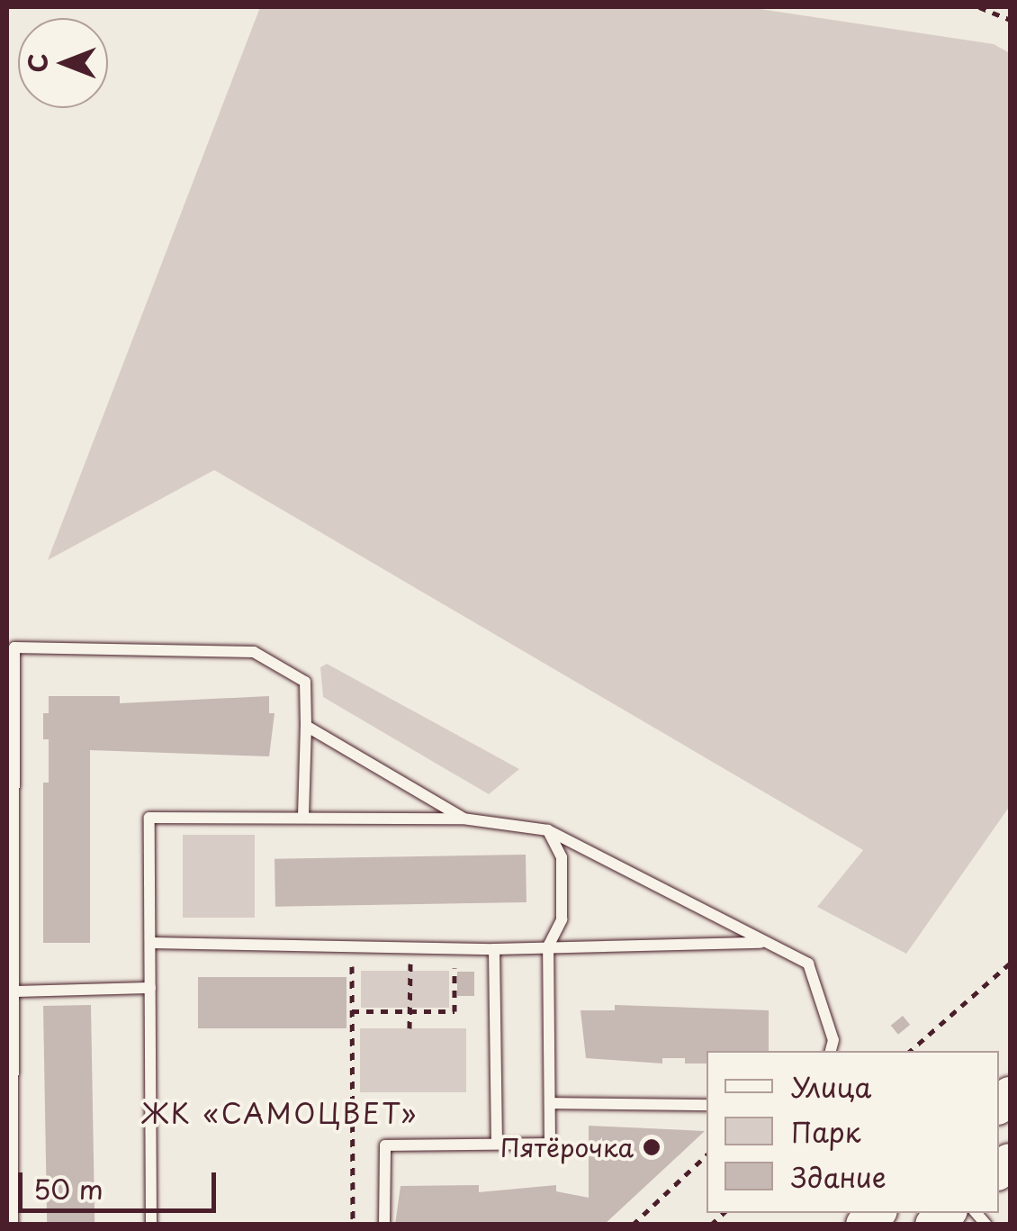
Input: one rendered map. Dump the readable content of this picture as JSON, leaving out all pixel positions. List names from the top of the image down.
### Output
{
  "districts": ["ЖК «САМОЦВЕТ»"],
  "places": ["Пятёрочка"],
  "legend": ["Улица", "Парк", "Здание"],
  "scale_bar": "50 m",
  "north": "left"
}
